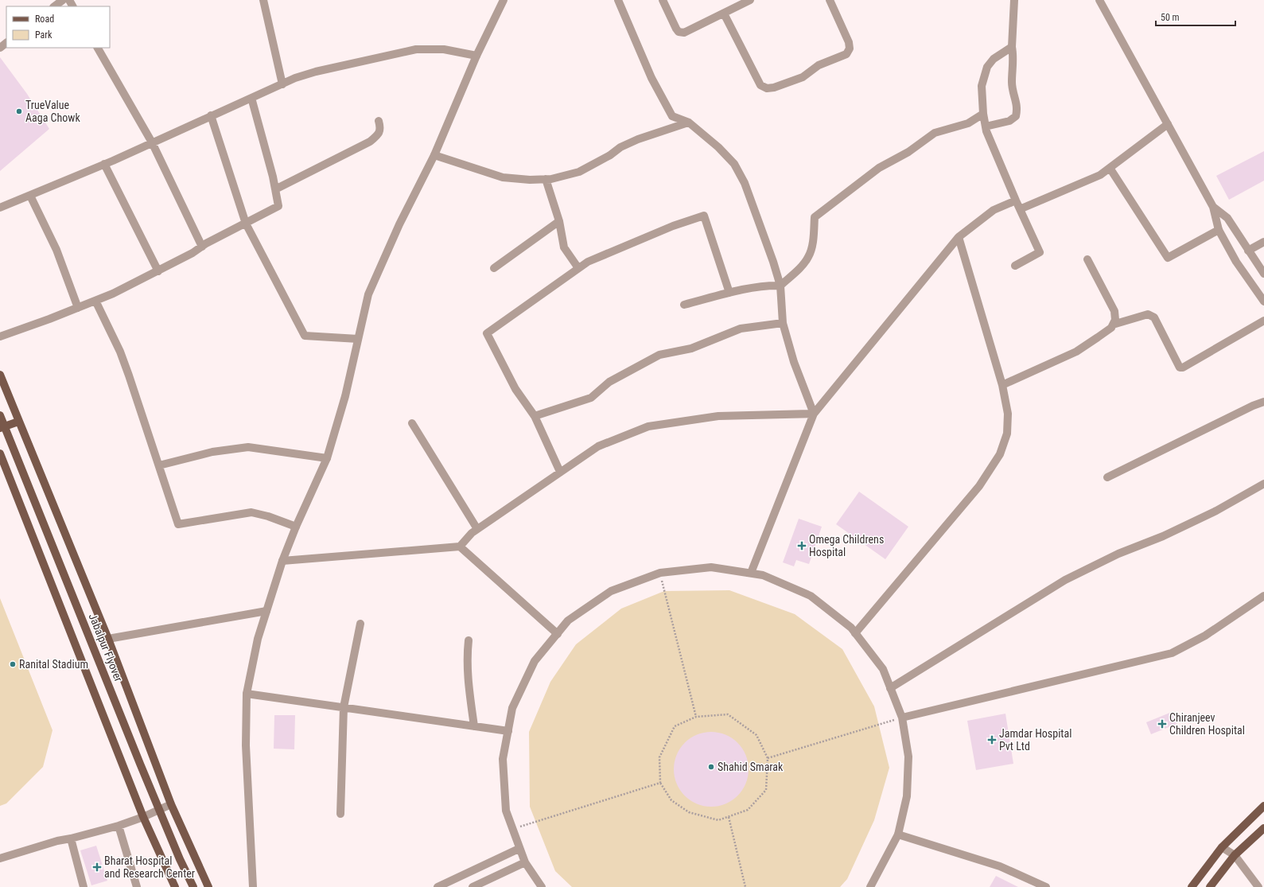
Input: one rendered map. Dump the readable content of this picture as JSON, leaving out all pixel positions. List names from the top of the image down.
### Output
{
  "streets": {
    "main road": ["Jabalpur Flyover"]
  },
  "places": {
    "other": ["TrueValue Aaga Chowk", "Ranital Stadium", "Shahid Smarak"],
    "health": [
      "Omega Childrens Hospital",
      "Chiranjeev Children Hospital",
      "Jamdar Hospital Pvt Ltd",
      "Bharat Hospital and Research Center"
    ]
  },
  "legend": ["Road", "Park"],
  "scale_bar": "50 m"
}
